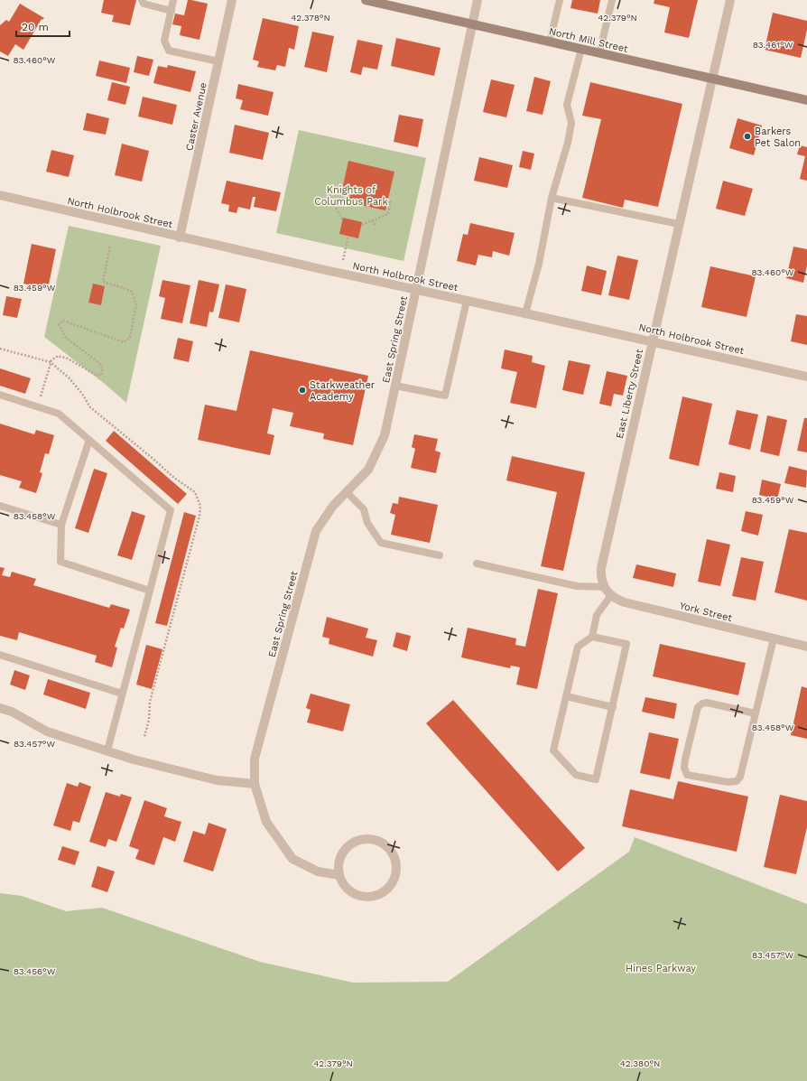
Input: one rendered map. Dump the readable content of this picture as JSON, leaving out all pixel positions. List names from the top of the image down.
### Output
{
  "streets": {
    "street": [
      "North Mill Street",
      "Caster Avenue",
      "North Holbrook Street",
      "East Spring Street",
      "East Liberty Street",
      "York Street"
    ]
  },
  "crossings": [
    ["North Mill Street", "East Spring Street"],
    ["North Mill Street", "East Liberty Street"],
    ["Caster Avenue", "North Holbrook Street"],
    ["North Holbrook Street", "East Spring Street"],
    ["North Holbrook Street", "East Liberty Street"],
    ["East Liberty Street", "York Street"]
  ],
  "parks": ["Knights of Columbus Park", "Hines Parkway"],
  "places": ["Barkers Pet Salon", "Starkweather Academy"],
  "scale_bar": "20 m",
  "coordinates": [
    "42.378°N",
    "42.379°N",
    "83.461°W",
    "83.460°W",
    "83.459°W",
    "83.458°W",
    "83.457°W",
    "83.456°W",
    "42.380°N"
  ]
}
